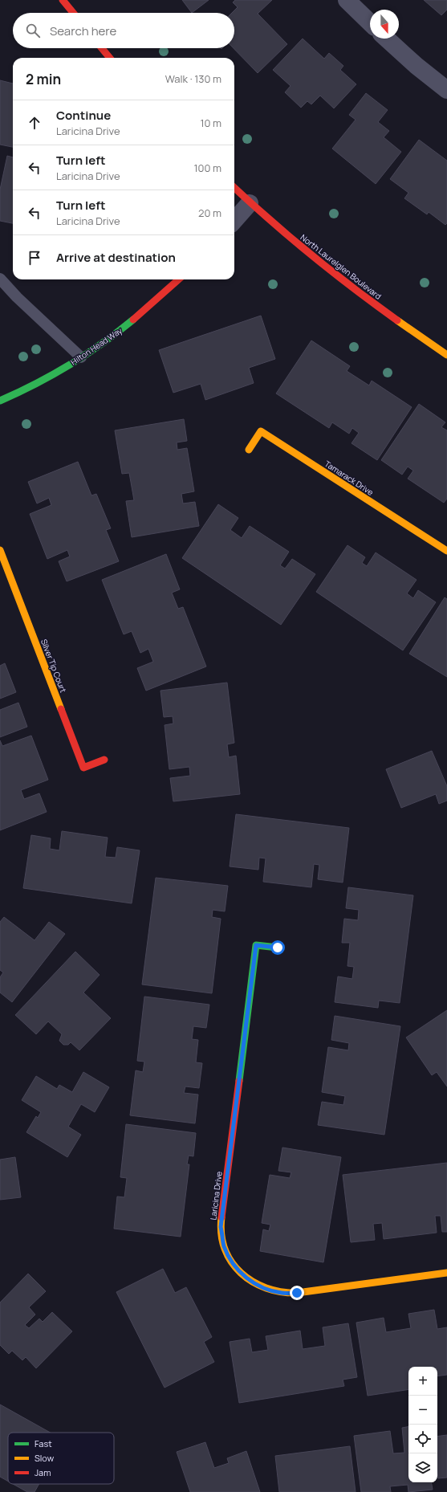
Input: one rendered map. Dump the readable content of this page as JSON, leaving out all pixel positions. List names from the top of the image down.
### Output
{
  "streets": {
    "street": [
      "North Laurelglen Boulevard",
      "Hilton Head Way",
      "Tamarack Drive",
      "Silver Tip Court",
      "Laricina Drive"
    ]
  },
  "legend": ["Fast", "Slow", "Jam"],
  "north": "bottom",
  "page": {
    "search": "Search here",
    "heading": ["2 min", "Walk · 130 m"],
    "list": [
      ["Continue", "Laricina Drive", "10 m"],
      ["Turn left", "Laricina Drive", "100 m"],
      ["Turn left", "Laricina Drive", "20 m"],
      "Arrive at destination"
    ],
    "map_buttons": ["+", "−"]
  }
}
